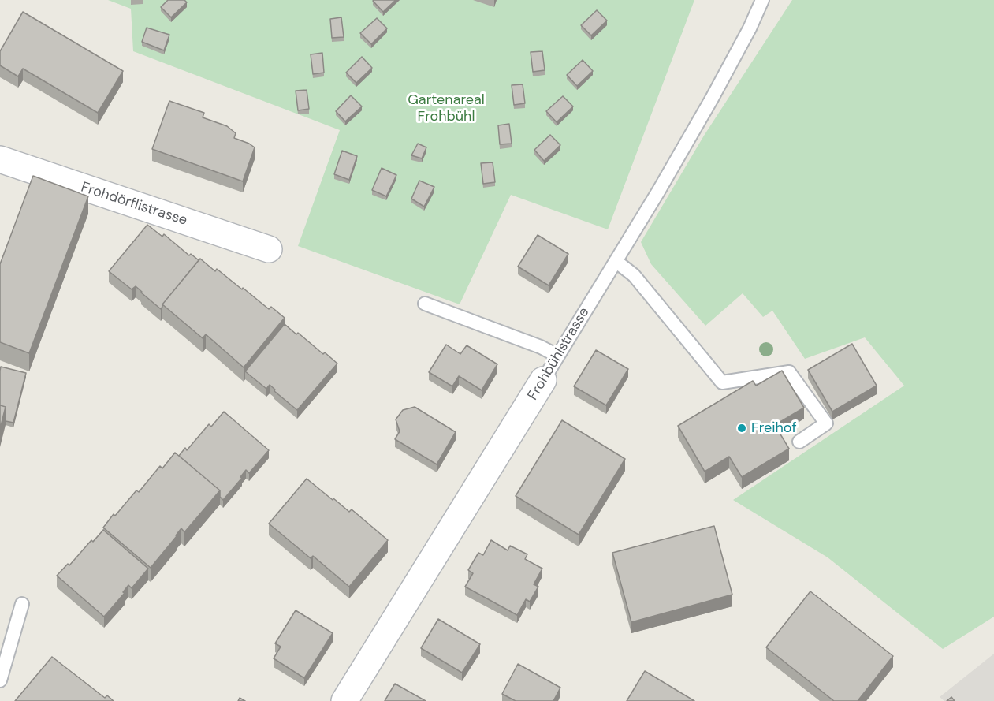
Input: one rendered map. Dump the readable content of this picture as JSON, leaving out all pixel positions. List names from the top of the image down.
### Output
{
  "streets": {
    "street": ["Frohdörflistrasse", "Frohbühlstrasse"]
  },
  "parks": ["Gartenareal Frohbühl"],
  "places": ["Freihof"]
}
